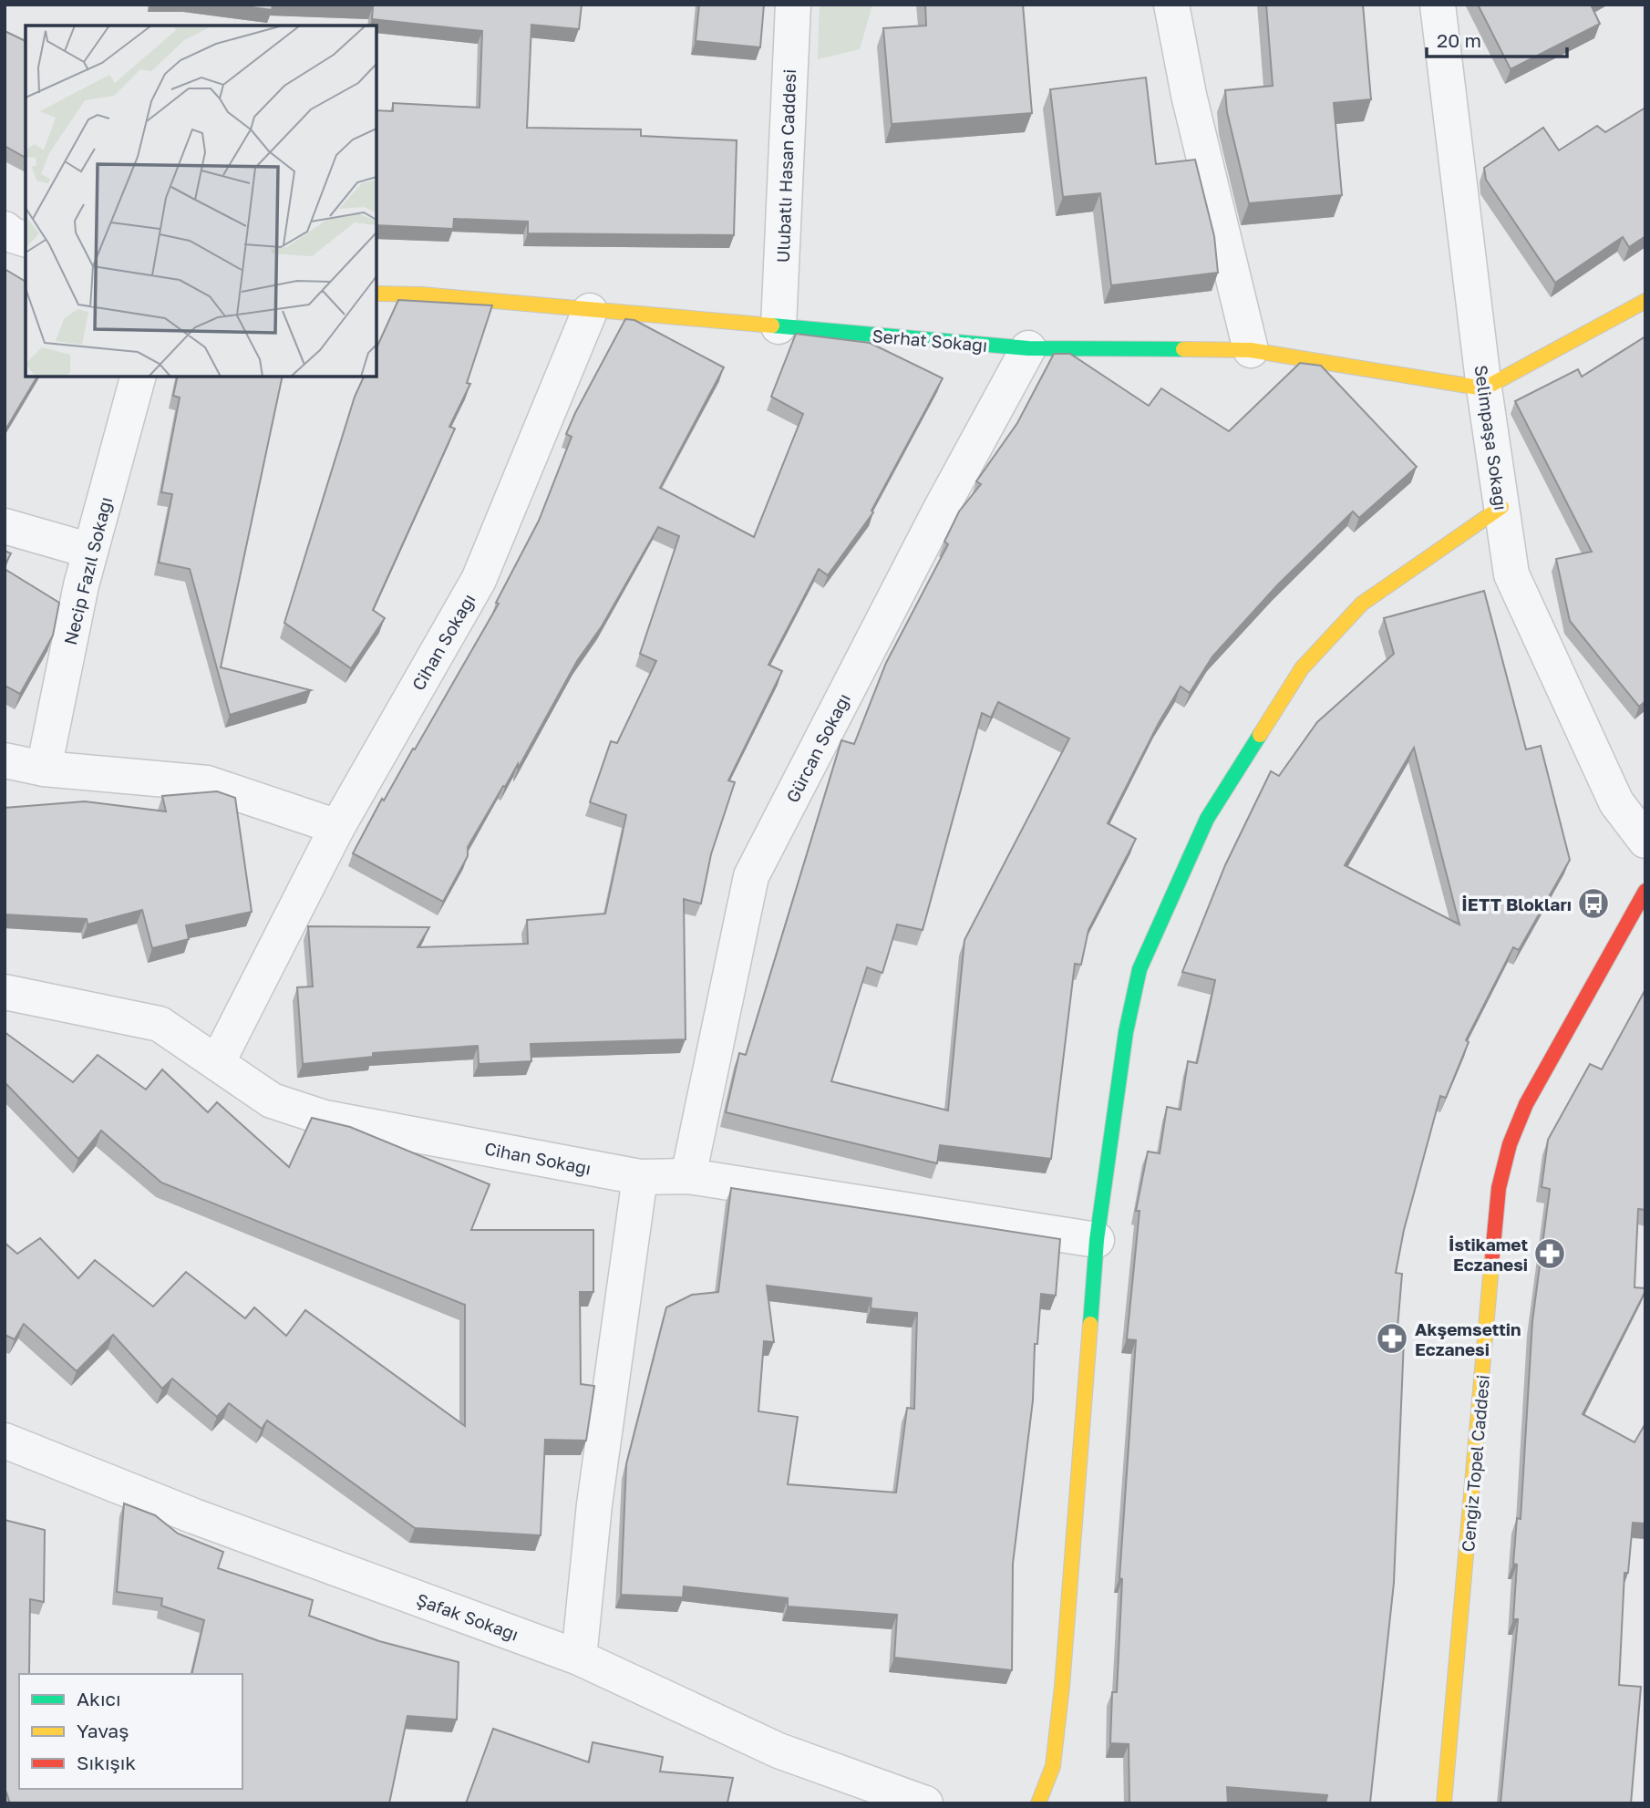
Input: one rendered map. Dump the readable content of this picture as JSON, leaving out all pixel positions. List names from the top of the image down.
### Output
{
  "streets": {
    "street": [
      "Ulubatlı Hasan Caddesi",
      "Serhat Sokağı",
      "Selimpaşa Sokağı",
      "Necip Fazıl Sokağı",
      "Cihan Sokağı",
      "Gürcan Sokağı",
      "Cengiz Topel Caddesi",
      "Şafak Sokağı"
    ]
  },
  "crossings": [
    ["Ulubatlı Hasan Caddesi", "Serhat Sokağı"],
    ["Serhat Sokağı", "Selimpaşa Sokağı"],
    ["Serhat Sokağı", "Cihan Sokağı"],
    ["Serhat Sokağı", "Gürcan Sokağı"],
    ["Cihan Sokağı", "Gürcan Sokağı"]
  ],
  "places": {
    "bus stop": ["İETT Blokları"],
    "pharmacy": ["İstikamet Eczanesi", "Akşemsettin Eczanesi"]
  },
  "legend": ["Akıcı", "Yavaş", "Sıkışık"],
  "scale_bar": "20 m"
}
